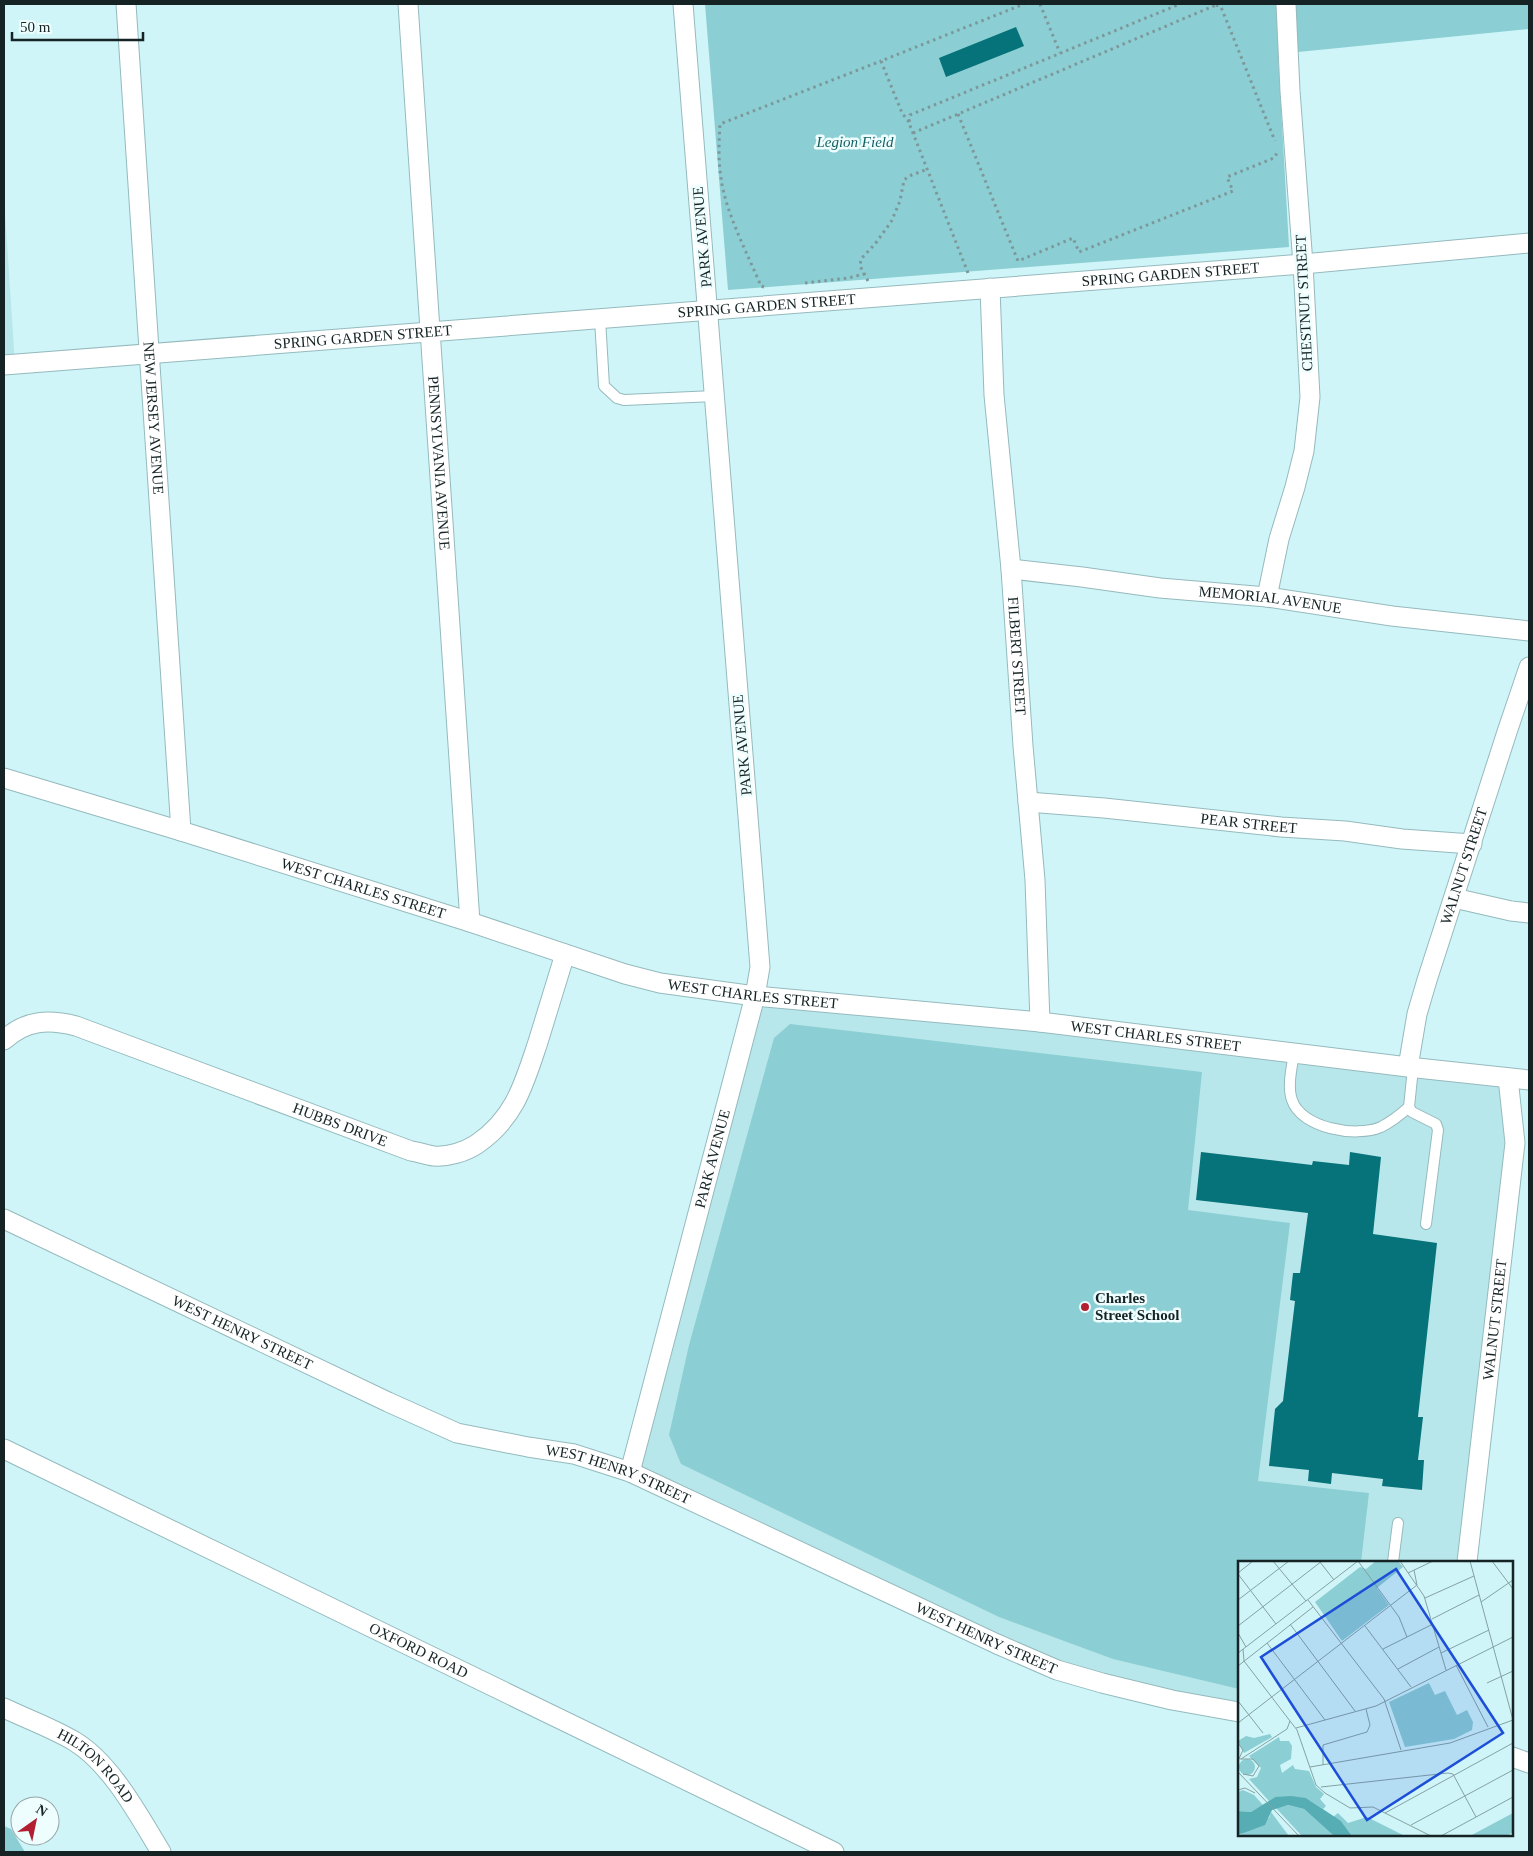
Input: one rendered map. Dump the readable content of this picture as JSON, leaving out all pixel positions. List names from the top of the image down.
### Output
{
  "streets": {
    "street": [
      "PARK AVENUE",
      "SPRING GARDEN STREET",
      "CHESTNUT STREET",
      "NEW JERSEY AVENUE",
      "PENNSYLVANIA AVENUE",
      "MEMORIAL AVENUE",
      "FILBERT STREET",
      "PEAR STREET",
      "WALNUT STREET",
      "WEST CHARLES STREET",
      "HUBBS DRIVE",
      "WEST HENRY STREET",
      "OXFORD ROAD",
      "HILTON ROAD"
    ]
  },
  "crossings": [
    ["PARK AVENUE", "SPRING GARDEN STREET"],
    ["PARK AVENUE", "WEST CHARLES STREET"],
    ["PARK AVENUE", "WEST HENRY STREET"],
    ["SPRING GARDEN STREET", "CHESTNUT STREET"],
    ["SPRING GARDEN STREET", "NEW JERSEY AVENUE"],
    ["SPRING GARDEN STREET", "PENNSYLVANIA AVENUE"],
    ["SPRING GARDEN STREET", "FILBERT STREET"],
    ["CHESTNUT STREET", "MEMORIAL AVENUE"],
    ["NEW JERSEY AVENUE", "WEST CHARLES STREET"],
    ["PENNSYLVANIA AVENUE", "WEST CHARLES STREET"],
    ["MEMORIAL AVENUE", "FILBERT STREET"],
    ["FILBERT STREET", "PEAR STREET"],
    ["FILBERT STREET", "WEST CHARLES STREET"],
    ["PEAR STREET", "WALNUT STREET"],
    ["WALNUT STREET", "WEST CHARLES STREET"],
    ["WEST CHARLES STREET", "HUBBS DRIVE"]
  ],
  "parks": ["Legion Field"],
  "places": ["Charles Street School"],
  "scale_bar": "50 m",
  "north": "top right"
}
